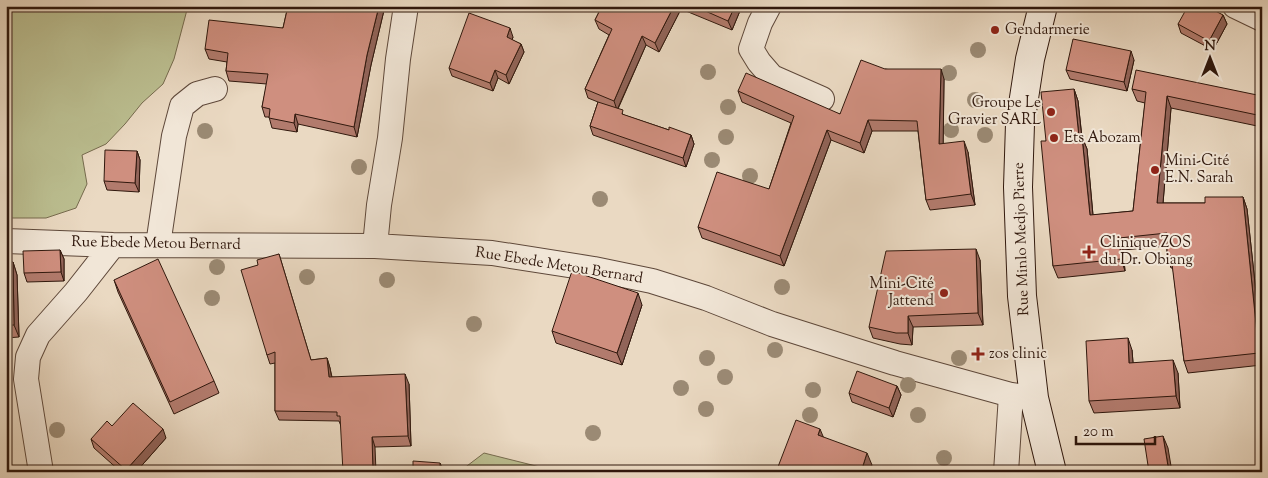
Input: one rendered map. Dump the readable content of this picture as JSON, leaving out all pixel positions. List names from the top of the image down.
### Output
{
  "streets": {
    "street": ["Rue Minlo Medjo Pierre", "Rue Ebede Metou Bernard"]
  },
  "crossings": [
    ["Rue Minlo Medjo Pierre", "Rue Ebede Metou Bernard"]
  ],
  "places": {
    "other": [
      "Gendarmerie",
      "Groupe Le Gravier SARL",
      "Ets Abozam",
      "Mini-Cité E.N. Sarah",
      "Mini-Cité Jattend"
    ],
    "health": ["Clinique ZOS du Dr. Obiang", "zos clinic"]
  },
  "scale_bar": "20 m",
  "north": "top"
}
